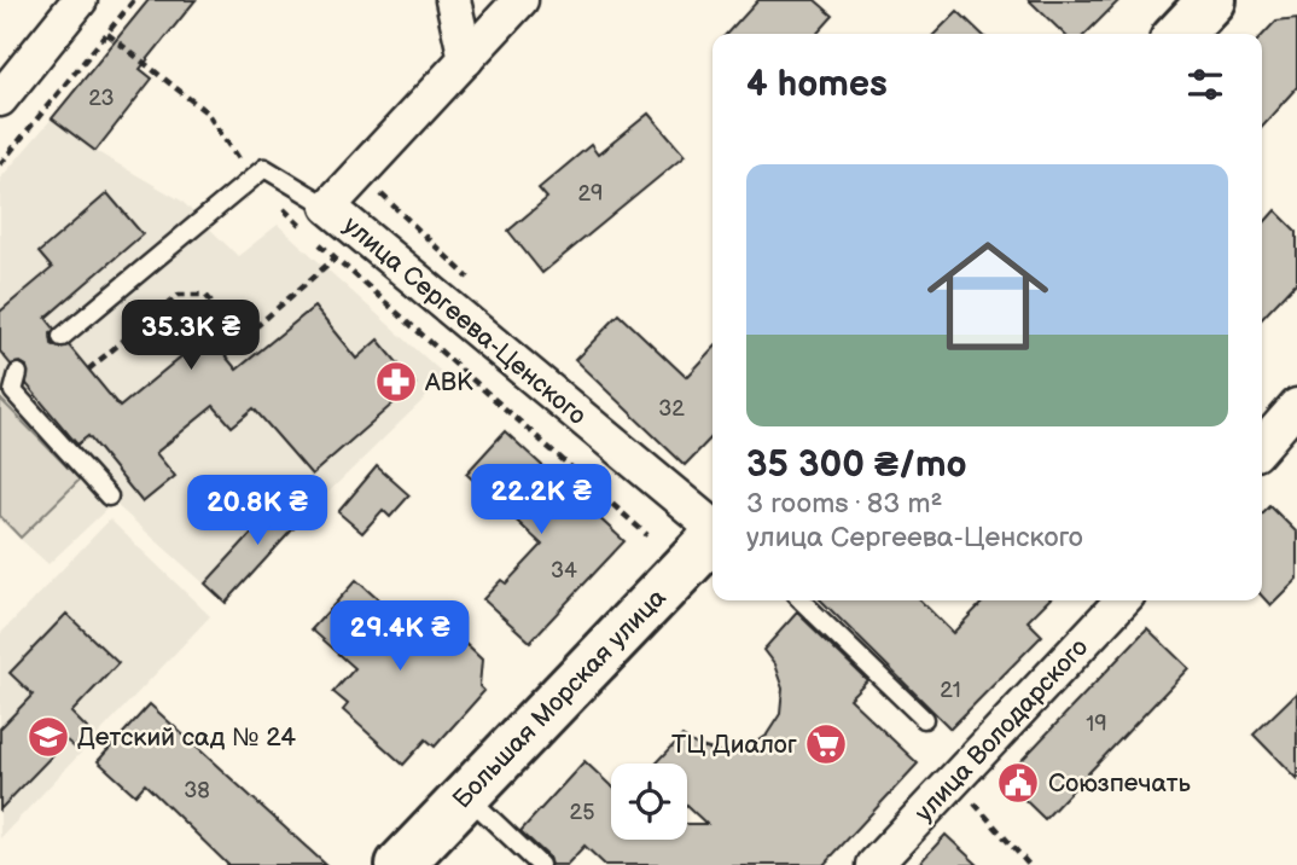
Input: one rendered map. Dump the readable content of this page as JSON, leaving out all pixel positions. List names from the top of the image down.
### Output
{
  "streets": {
    "main road": ["Большая Морская улица"],
    "street": ["улица Сергеева-Ценского", "улица Володарского"]
  },
  "places": {
    "pharmacy": ["АВК"],
    "school or university": ["Детский сад № 24"],
    "supermarket": ["ТЦ Диалог"],
    "public building": ["Союзпечать"]
  },
  "house_numbers": [
    "23",
    "29",
    "32",
    "34",
    "21",
    "19",
    "38",
    "25"
  ],
  "page": {
    "heading": "4 homes",
    "list": [
      {
        "name": "35 300 ₴/mo",
        "note": "3 rooms · 83 m² · улица Сергеева-Ценского"
      }
    ],
    "price": [
      "35.3K ₴",
      "22.2K ₴",
      "20.8K ₴",
      "29.4K ₴"
    ]
  }
}
